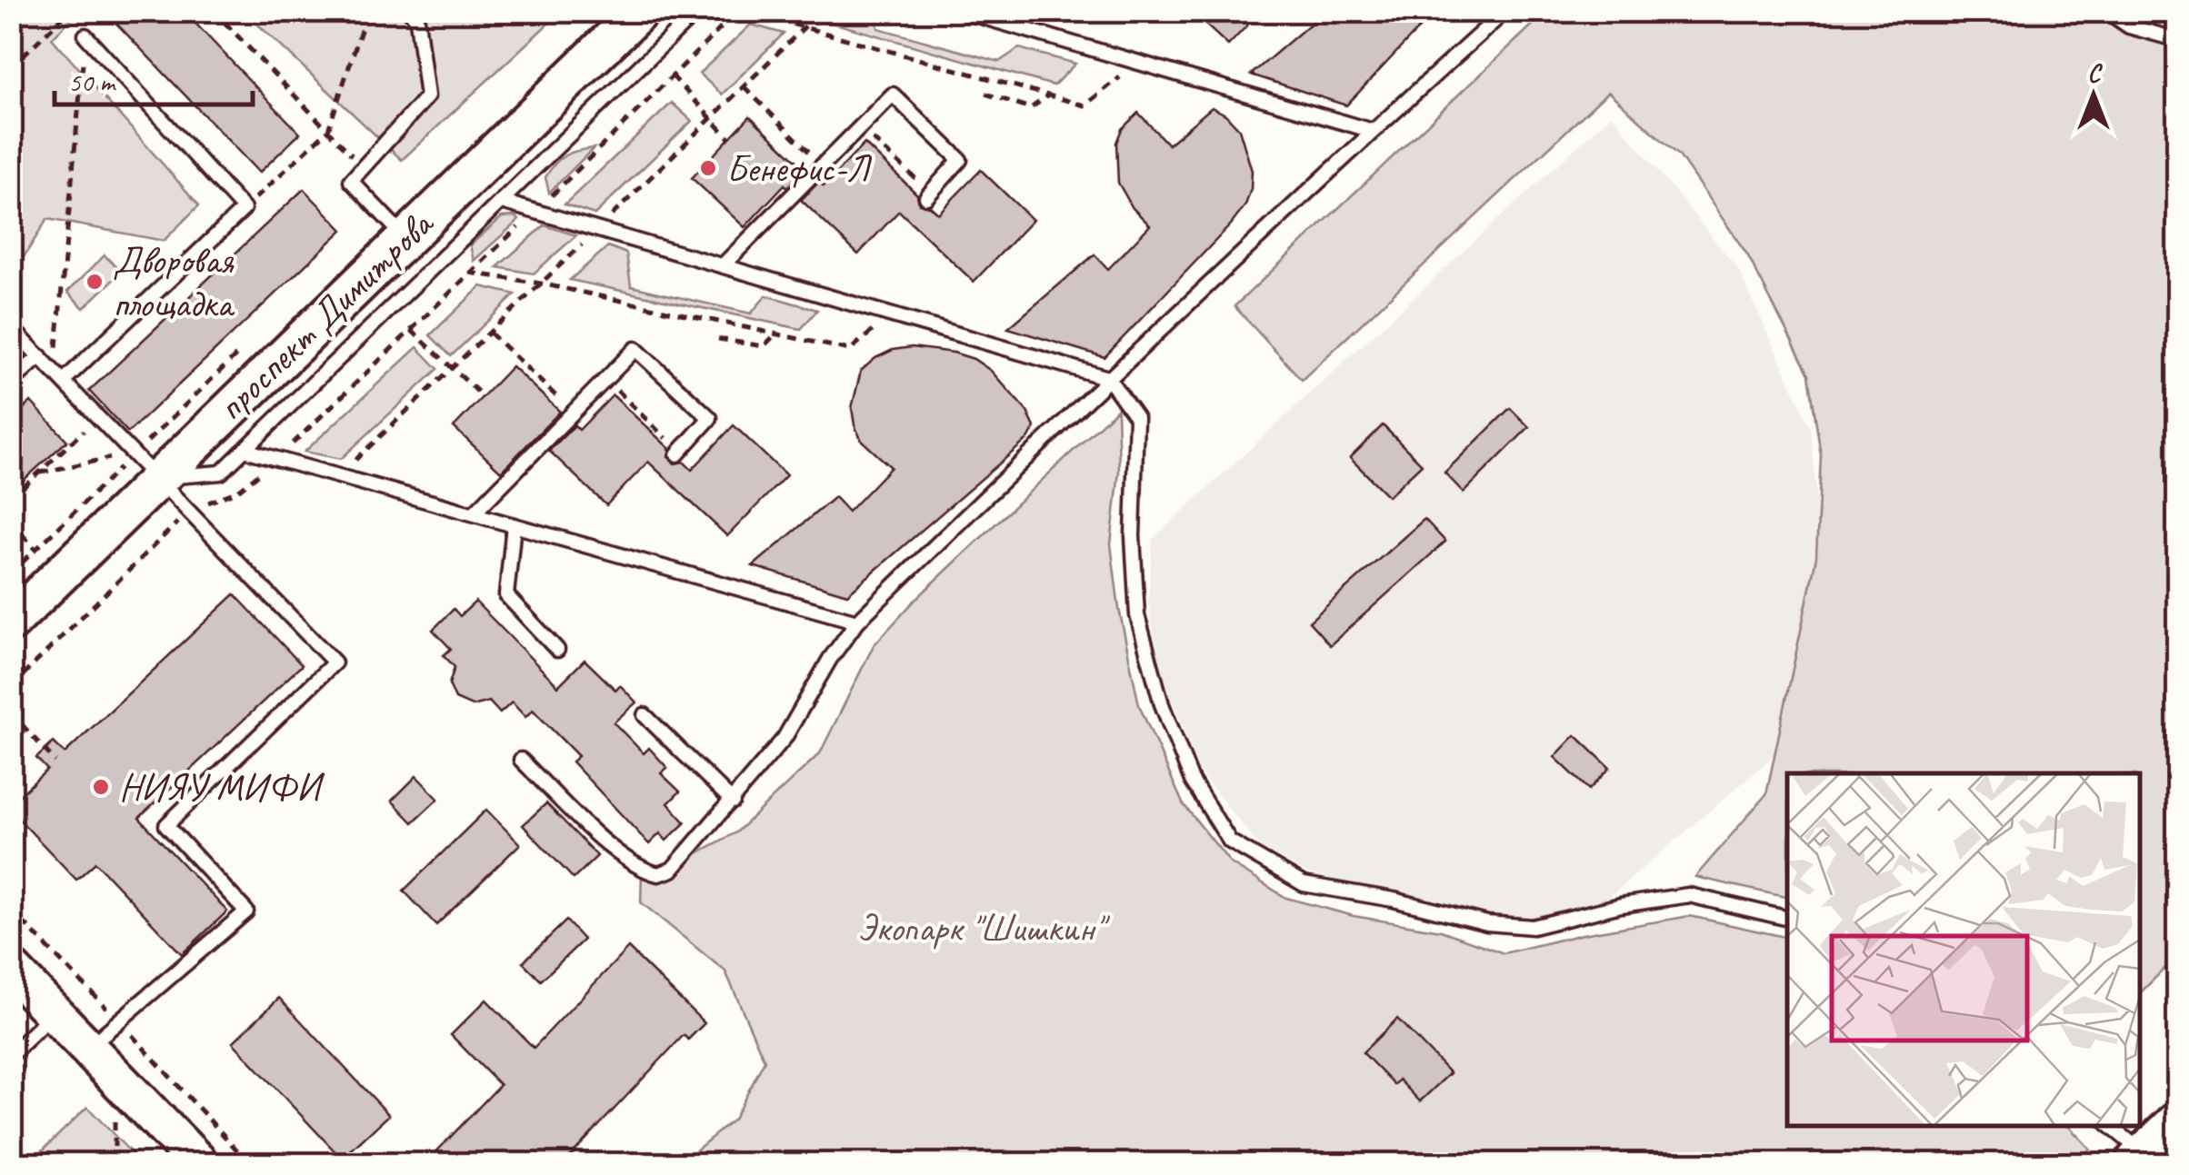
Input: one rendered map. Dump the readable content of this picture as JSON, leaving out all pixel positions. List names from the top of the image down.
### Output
{
  "streets": {
    "main road": ["проспект Димитрова"]
  },
  "parks": ["Экопарк \"Шишкин\""],
  "places": ["Бенефис-Л", "Дворовая площадка", "НИЯУ МИФИ"],
  "scale_bar": "50 m",
  "north": "top"
}
